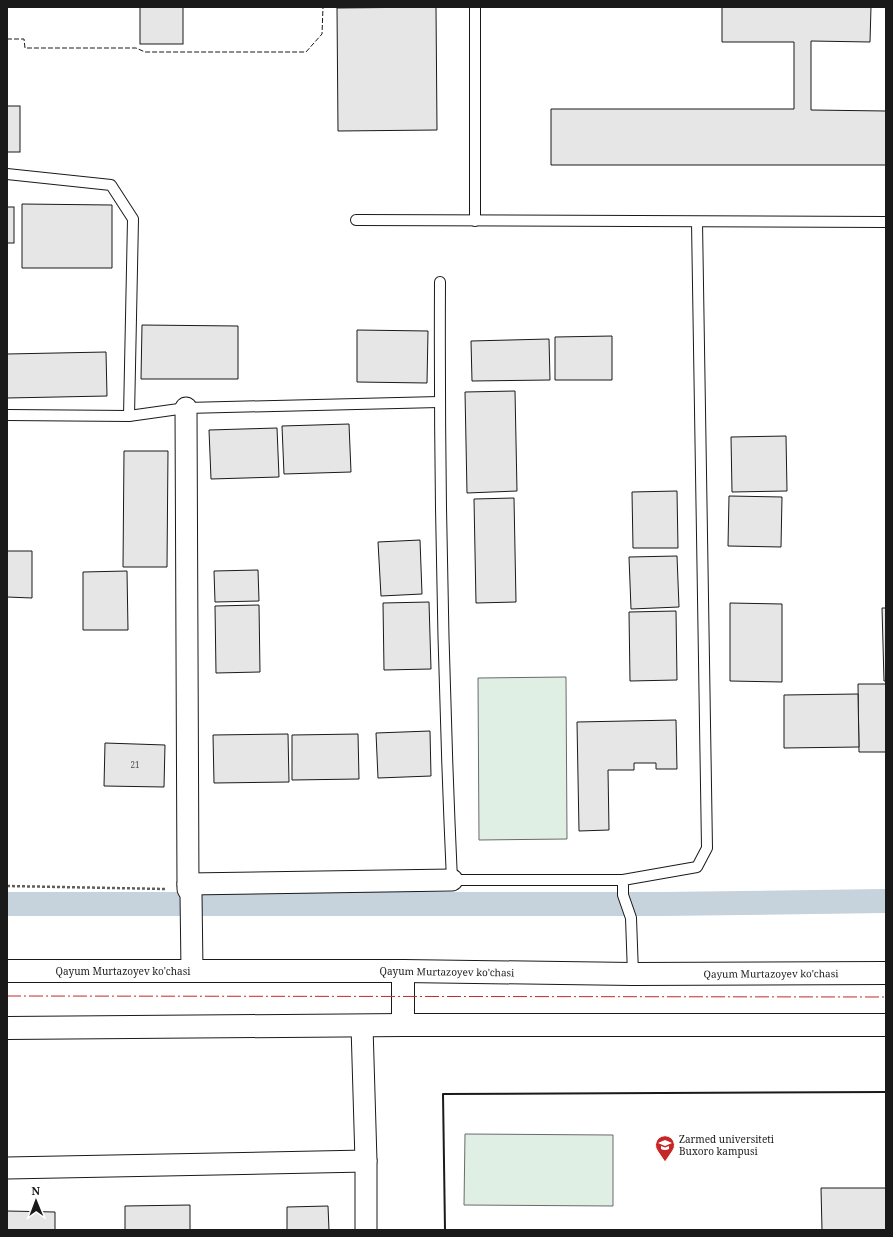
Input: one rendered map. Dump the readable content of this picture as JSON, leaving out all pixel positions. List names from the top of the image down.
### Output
{
  "streets": {
    "street": ["Qayum Murtazoyev ko'chasi"]
  },
  "places": {
    "school or university": ["Zarmed universiteti Buxoro kampusi"]
  },
  "house_numbers": ["21"],
  "north": "top"
}
